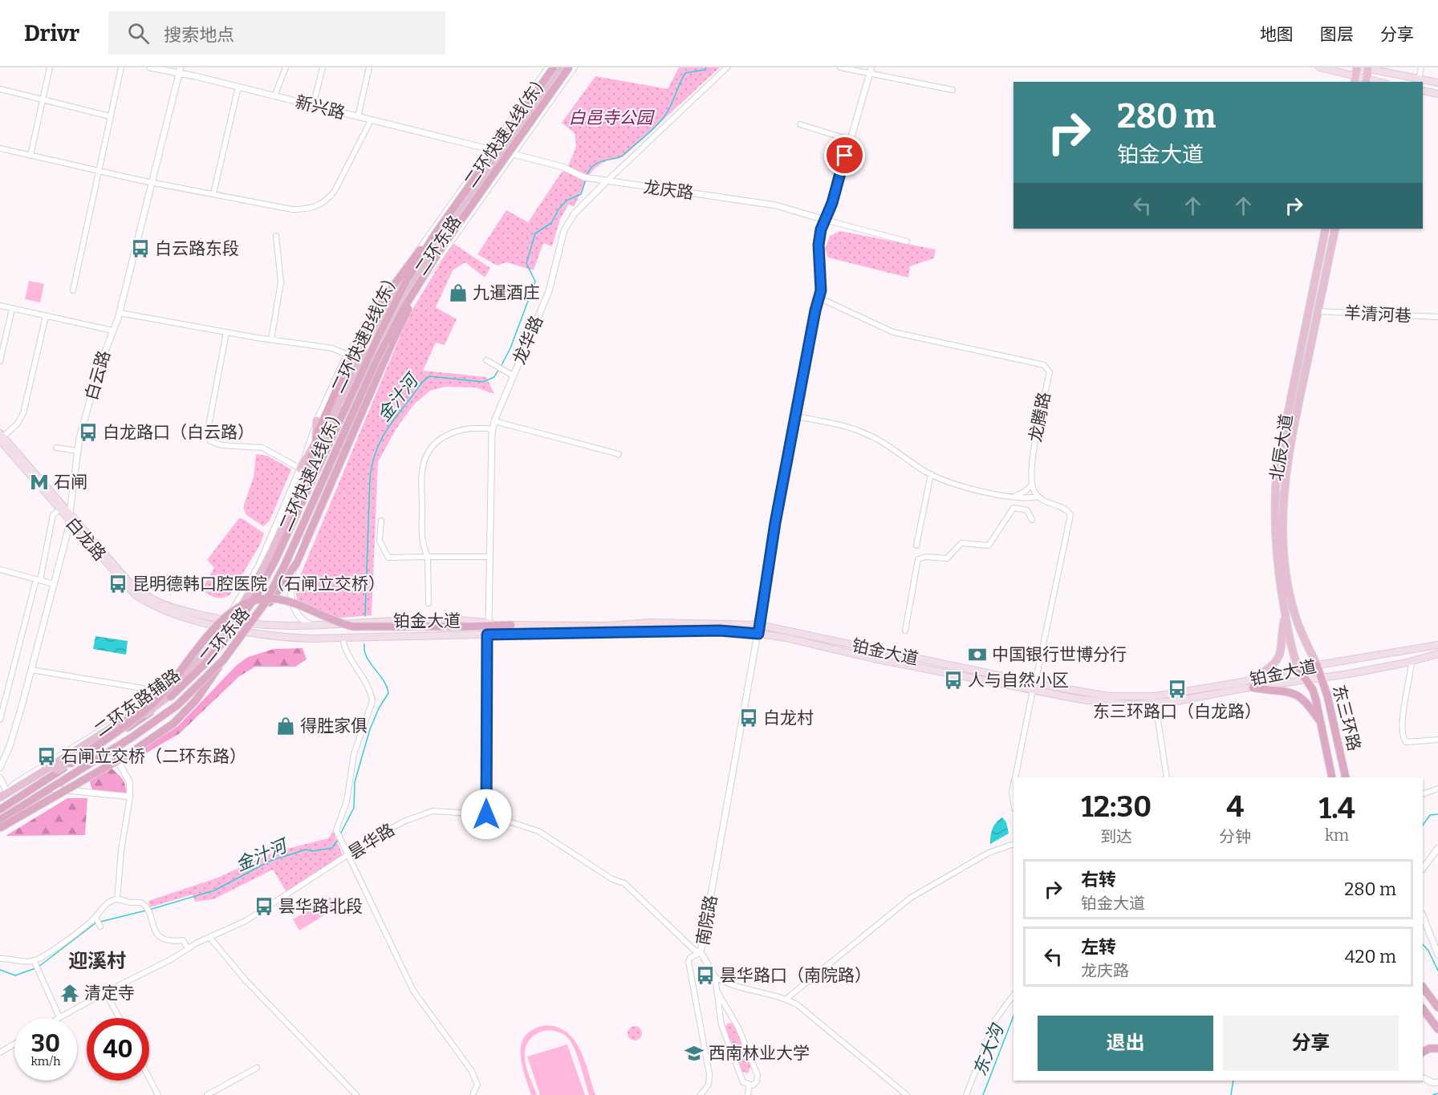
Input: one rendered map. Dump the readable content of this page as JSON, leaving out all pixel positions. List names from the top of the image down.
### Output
{
  "streets": {
    "highway": ["二环快速A线(东)", "二环快速B线(东)", "东三环路"],
    "main road": [
      "二环东路",
      "北辰大道",
      "白龙路",
      "铂金大道"
    ],
    "street": [
      "新兴路",
      "龙庆路",
      "羊清河巷",
      "龙华路",
      "白云路",
      "龙腾路",
      "二环东路辅路",
      "昙华路",
      "南院路"
    ]
  },
  "crossings": [
    ["新兴路", "白云路"],
    ["新兴路", "二环东路辅路"],
    ["龙庆路", "龙华路"],
    ["龙庆路", "二环东路辅路"],
    ["二环东路", "二环东路辅路"],
    ["羊清河巷", "北辰大道"],
    ["龙华路", "铂金大道"],
    ["白云路", "白龙路"],
    ["北辰大道", "铂金大道"],
    ["北辰大道", "东三环路"],
    ["白龙路", "铂金大道"],
    ["白龙路", "二环东路辅路"],
    ["铂金大道", "东三环路"],
    ["铂金大道", "南院路"],
    ["昙华路", "南院路"]
  ],
  "districts": ["迎溪村"],
  "water": ["金汁河", "东大沟"],
  "parks": ["白邑寺公园"],
  "places": {
    "bus stop": [
      "白云路东段",
      "白龙路口（白云路）",
      "昆明德韩口腔医院（石闸立交桥）",
      "人与自然小区",
      "东三环路口（白龙路）",
      "白龙村",
      "石闸立交桥（二环东路）",
      "昙华路北段",
      "昙华路口（南院路）"
    ],
    "shop": ["九暹酒庄", "得胜家俱"],
    "metro station": ["石闸"],
    "bank": ["中国银行世博分行"],
    "temple": ["清定寺"],
    "school or university": ["西南林业大学"]
  },
  "page": {
    "header": "Drivr",
    "search": "搜索地点",
    "nav": ["地图", "图层", "分享"],
    "turn": ["280 m", "铂金大道"],
    "eta": [
      "12:30",
      "到达",
      "4",
      "分钟",
      "1.4",
      "km"
    ],
    "list": [
      {
        "name": "右转",
        "note": "铂金大道",
        "value": "280 m"
      },
      {
        "name": "左转",
        "note": "龙庆路",
        "value": "420 m"
      }
    ],
    "buttons": ["退出", "分享"],
    "speed": "30 km/h",
    "limit": "40"
  }
}
